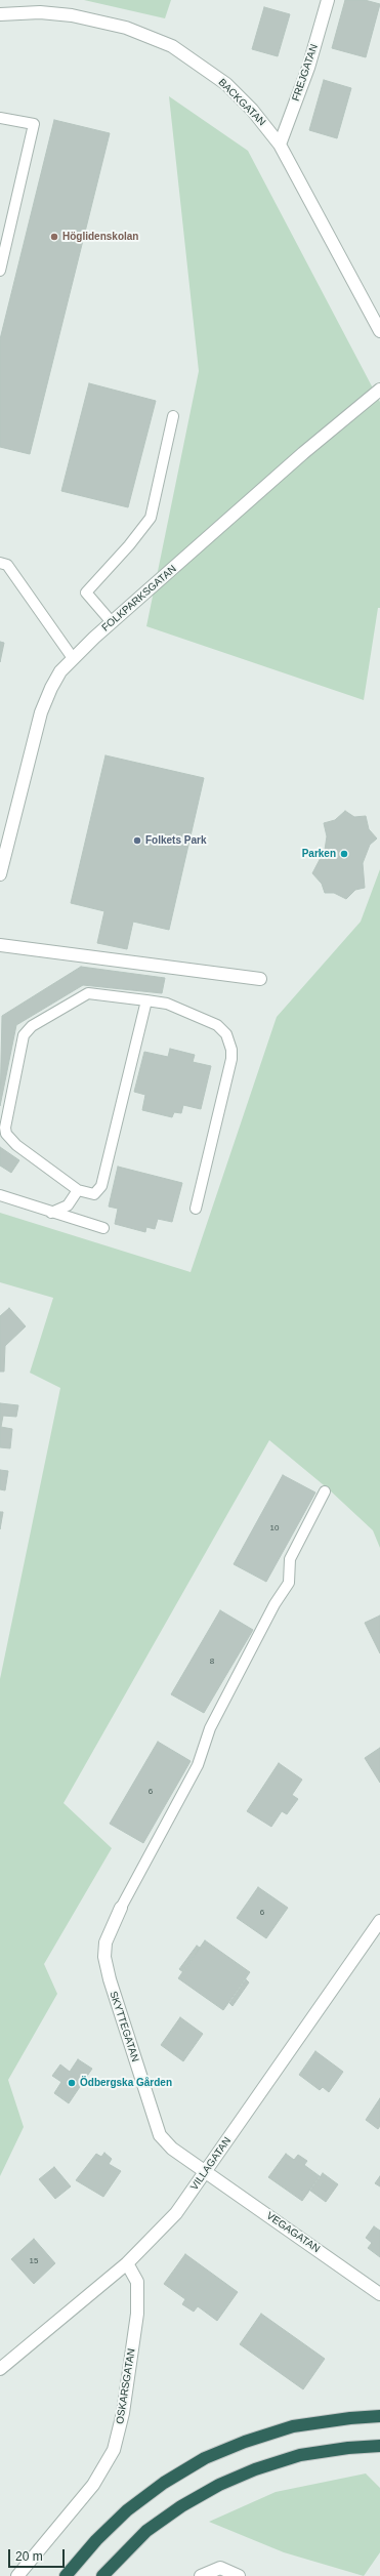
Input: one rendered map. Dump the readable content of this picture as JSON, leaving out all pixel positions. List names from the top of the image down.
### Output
{
  "streets": {
    "street": [
      "FREJGATAN",
      "BACKGATAN",
      "FOLKPARKSGATAN",
      "SKYTTEGATAN",
      "VILLAGATAN",
      "VEGAGATAN",
      "OSKARSGATAN"
    ]
  },
  "crossings": [
    ["FREJGATAN", "BACKGATAN"],
    ["SKYTTEGATAN", "VILLAGATAN"],
    ["SKYTTEGATAN", "VEGAGATAN"],
    ["VILLAGATAN", "VEGAGATAN"],
    ["VILLAGATAN", "OSKARSGATAN"]
  ],
  "places": [
    "Höglidenskolan",
    "Folkets Park",
    "Parken",
    "Ödbergska Gården"
  ],
  "house_numbers": [
    "10",
    "8",
    "6",
    "6",
    "15"
  ],
  "scale_bar": "20 m"
}
